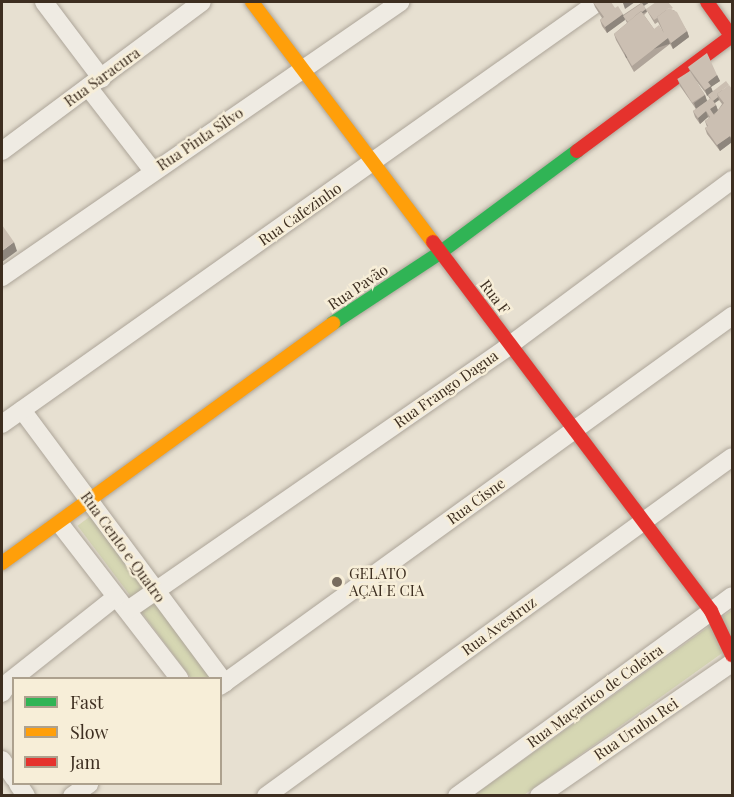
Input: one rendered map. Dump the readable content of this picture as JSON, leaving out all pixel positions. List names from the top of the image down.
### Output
{
  "streets": {
    "street": [
      "Rua Saracura",
      "Rua Pinta Silvo",
      "Rua Cafezinho",
      "Rua Pavão",
      "Rua F",
      "Rua Frango Dagua",
      "Rua Cisne",
      "Rua Cento e Quatro",
      "Rua Avestruz",
      "Rua Maçarico de Coleira",
      "Rua Urubu Rei"
    ]
  },
  "crossings": [
    ["Rua Pinta Silvo", "Rua F"],
    ["Rua Cafezinho", "Rua F"],
    ["Rua Cafezinho", "Rua Cento e Quatro"],
    ["Rua Pavão", "Rua F"],
    ["Rua Pavão", "Rua Cento e Quatro"],
    ["Rua F", "Rua Frango Dagua"],
    ["Rua F", "Rua Cisne"],
    ["Rua F", "Rua Avestruz"],
    ["Rua F", "Rua Maçarico de Coleira"],
    ["Rua Frango Dagua", "Rua Cento e Quatro"]
  ],
  "places": ["GELATO AÇAI E CIA"],
  "legend": ["Fast", "Slow", "Jam"]
}
